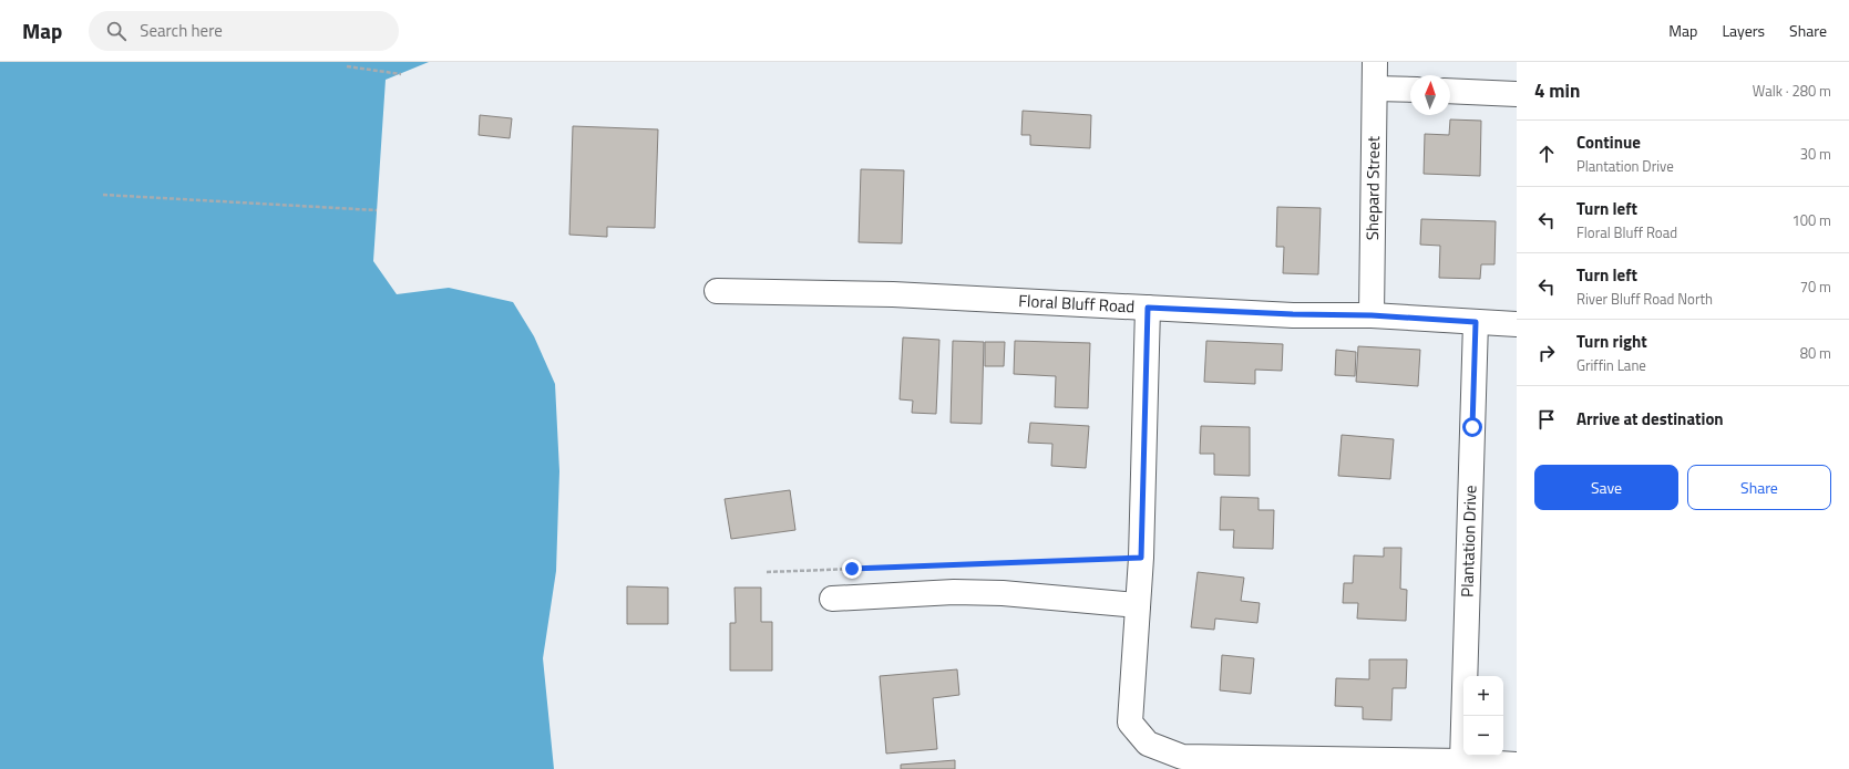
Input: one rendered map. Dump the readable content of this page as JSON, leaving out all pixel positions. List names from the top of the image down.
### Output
{
  "streets": {
    "street": ["Shepard Street", "Floral Bluff Road", "Plantation Drive"]
  },
  "crossings": [
    ["Shepard Street", "Floral Bluff Road"],
    ["Floral Bluff Road", "Plantation Drive"]
  ],
  "north": "top",
  "page": {
    "header": "Map",
    "search": "Search here",
    "nav": ["Map", "Layers", "Share"],
    "heading": ["4 min", "Walk · 280 m"],
    "list": [
      ["Continue", "Plantation Drive", "30 m"],
      ["Turn left", "Floral Bluff Road", "100 m"],
      ["Turn left", "River Bluff Road North", "70 m"],
      ["Turn right", "Griffin Lane", "80 m"],
      "Arrive at destination"
    ],
    "buttons": ["Save", "Share"],
    "map_buttons": ["+", "−"]
  }
}
